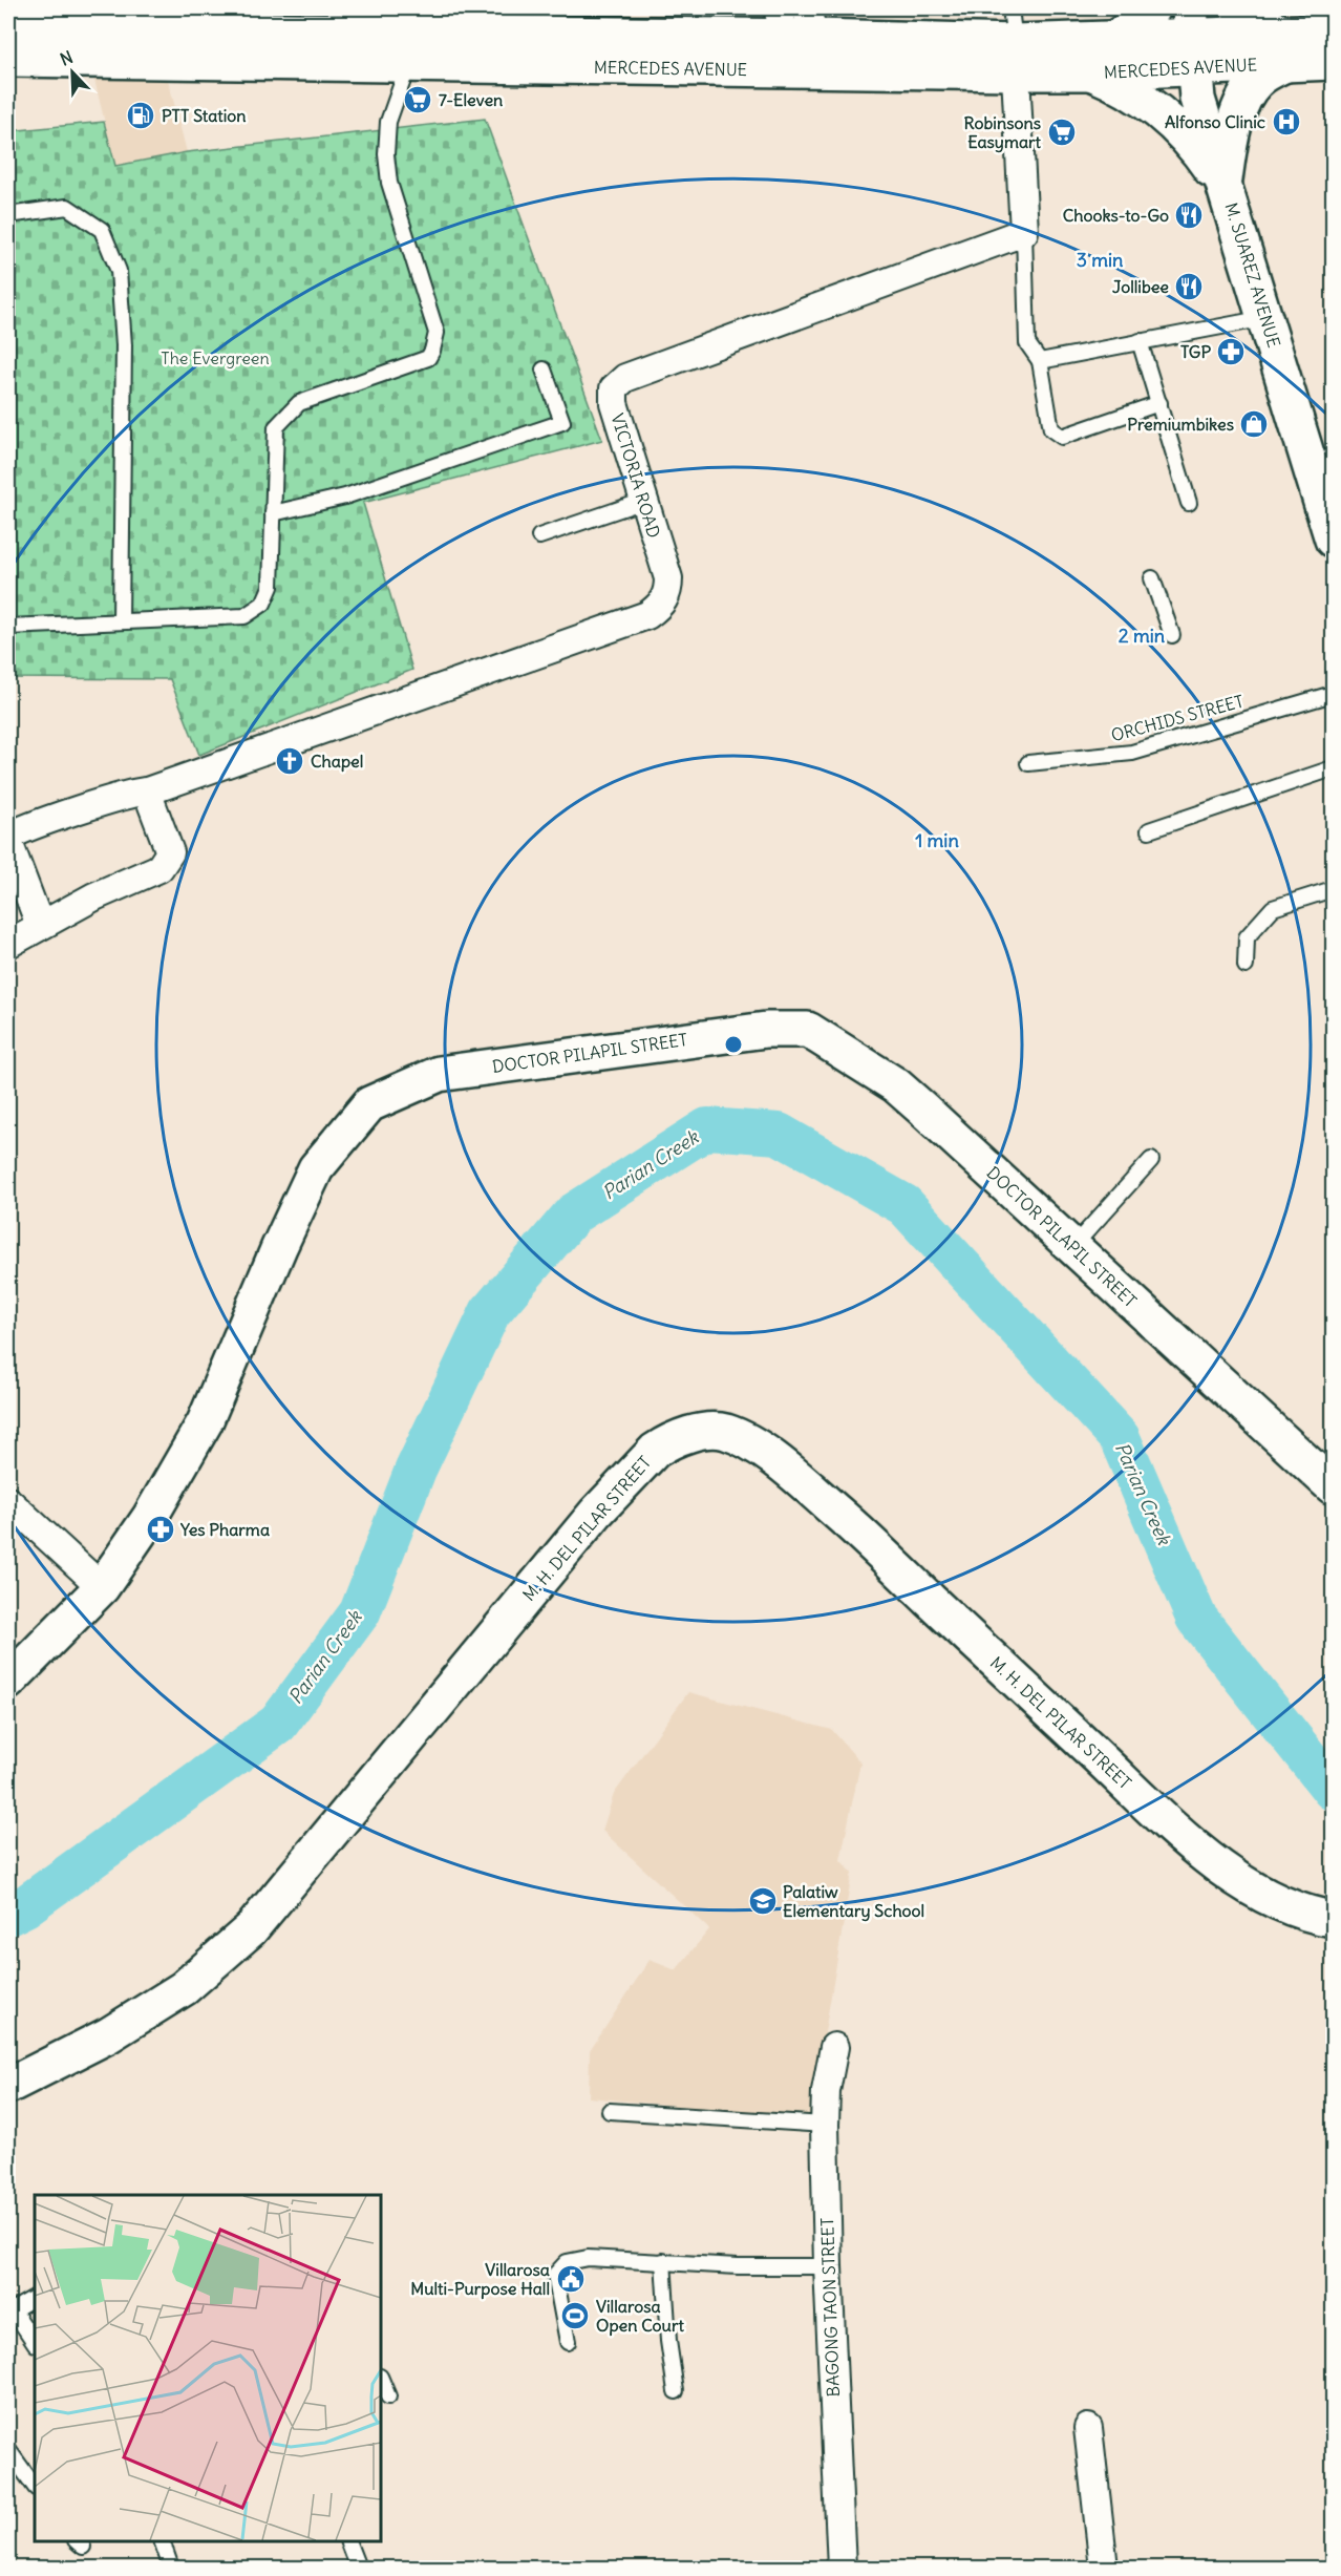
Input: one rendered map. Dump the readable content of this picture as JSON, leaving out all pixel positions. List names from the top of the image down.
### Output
{
  "streets": {
    "street": [
      "MERCEDES AVENUE",
      "M. SUAREZ AVENUE",
      "VICTORIA ROAD",
      "DOCTOR PILAPIL STREET",
      "M. H. DEL PILAR STREET",
      "BAGONG TAON STREET"
    ],
    "lane": ["ORCHIDS STREET"]
  },
  "crossings": [
    ["MERCEDES AVENUE", "M. SUAREZ AVENUE"]
  ],
  "water": ["Parian Creek"],
  "parks": ["The Evergreen"],
  "places": {
    "supermarket": ["7-Eleven", "Robinsons Easymart"],
    "fuel station": ["PTT Station"],
    "hospital": ["Alfonso Clinic"],
    "restaurant": ["Chooks-to-Go", "Jollibee"],
    "pharmacy": ["TGP", "Yes Pharma"],
    "shop": ["Premiumbikes"],
    "church": ["Chapel"],
    "school or university": ["Palatiw Elementary School"],
    "public building": ["Villarosa Multi-Purpose Hall"],
    "sports": ["Villarosa Open Court"]
  },
  "north": "top left",
  "rings": ["3 min", "2 min", "1 min"]
}
